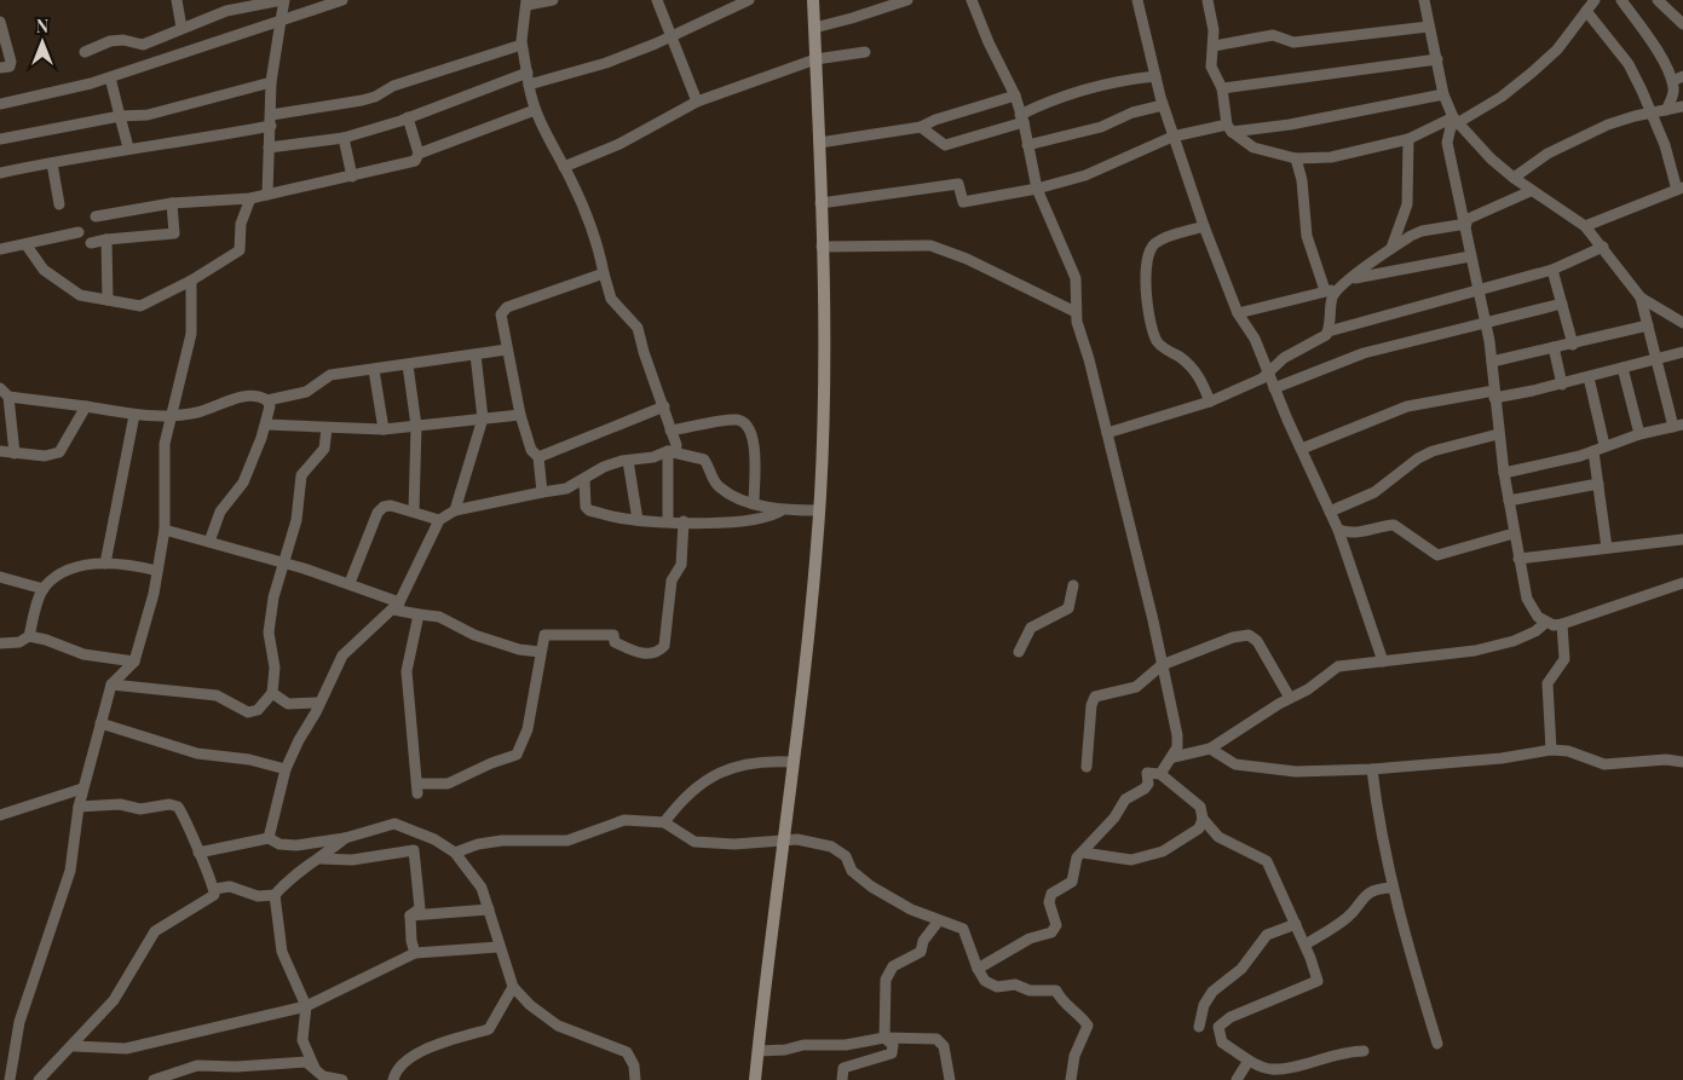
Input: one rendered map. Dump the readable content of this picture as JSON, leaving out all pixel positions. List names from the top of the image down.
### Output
{
  "north": "top"
}
